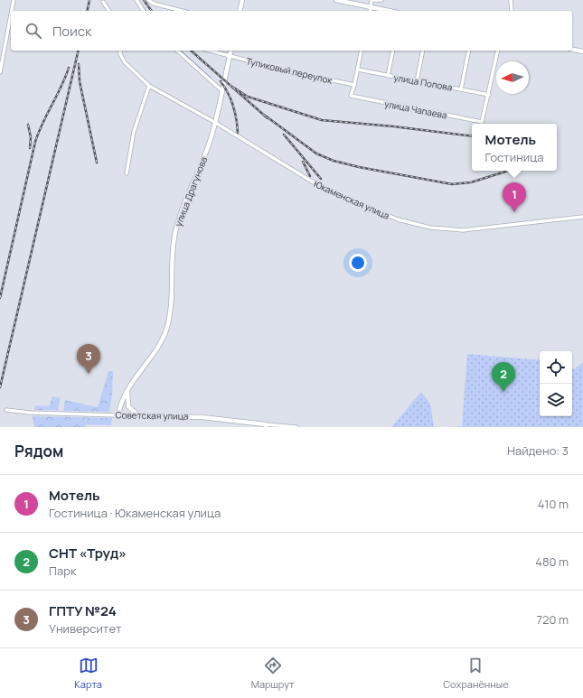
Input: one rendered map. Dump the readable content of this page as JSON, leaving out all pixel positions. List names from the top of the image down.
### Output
{
  "streets": {
    "main road": ["улица Драгунова", "Советская улица"],
    "street": [
      "Тупиковый переулок",
      "улица Попова",
      "улица Чапаева",
      "Юкаменская улица"
    ]
  },
  "crossings": [
    ["Тупиковый переулок", "улица Чапаева"],
    ["Тупиковый переулок", "улица Драгунова"],
    ["улица Попова", "улица Чапаева"],
    ["улица Драгунова", "Юкаменская улица"],
    ["улица Драгунова", "Советская улица"]
  ],
  "north": "left",
  "page": {
    "search": "Поиск",
    "popup": ["Мотель", "Гостиница"],
    "pins": ["1", "3", "2"],
    "heading": ["Рядом", "Найдено: 3"],
    "list": [
      {
        "mark": "1",
        "name": "Мотель",
        "note": "Гостиница · Юкаменская улица",
        "value": "410 m"
      },
      {
        "mark": "2",
        "name": "СНТ «Труд»",
        "note": "Парк",
        "value": "480 m"
      },
      {
        "mark": "3",
        "name": "ГПТУ №24",
        "note": "Университет",
        "value": "720 m"
      }
    ],
    "nav": ["Карта", "Маршрут", "Сохранённые"]
  }
}
